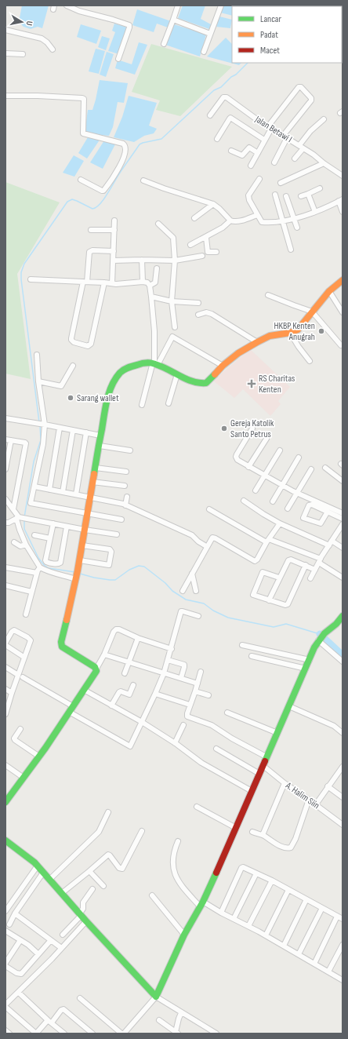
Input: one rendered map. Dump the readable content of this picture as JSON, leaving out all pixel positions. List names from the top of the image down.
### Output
{
  "streets": {
    "street": ["Jalan Betawi I", "A. Halim Siin"]
  },
  "places": {
    "other": ["HKBP Kenten Anugrah", "Sarang wallet", "Gereja Katolik Santo Petrus"],
    "health": ["RS Charitas Kenten"]
  },
  "legend": ["Lancar", "Padat", "Macet"],
  "north": "right"
}
